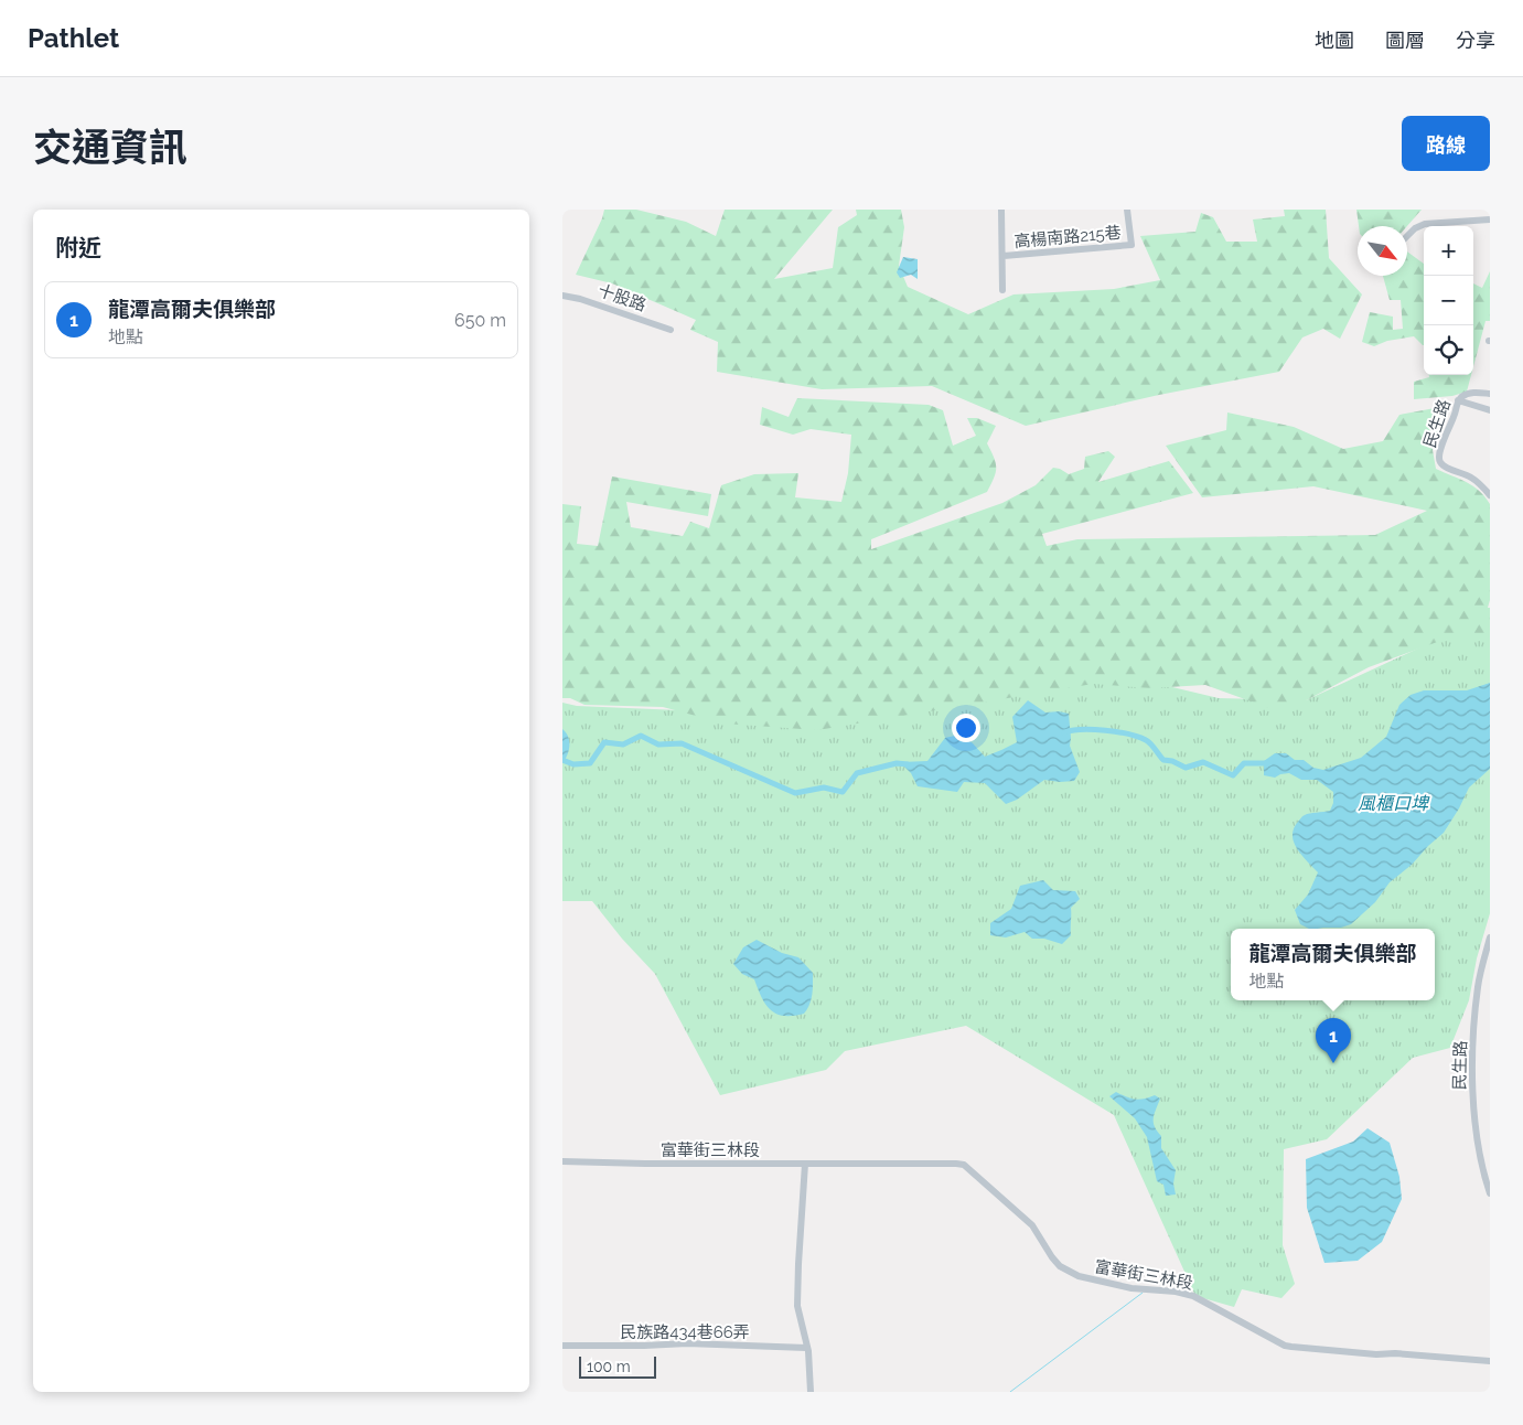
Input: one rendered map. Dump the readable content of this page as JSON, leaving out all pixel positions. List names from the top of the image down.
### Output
{
  "streets": {
    "street": [
      "高楊南路215巷",
      "十股路",
      "民生路",
      "富華街三林段",
      "民族路434巷66弄"
    ]
  },
  "water": ["風櫃口埤"],
  "scale_bar": "100 m",
  "north": "bottom right",
  "page": {
    "header": "Pathlet",
    "nav": ["地圖", "圖層", "分享"],
    "title": "交通資訊",
    "buttons": "路線",
    "heading": "附近",
    "map_buttons": ["+", "−"],
    "list": [
      {
        "mark": "1",
        "name": "龍潭高爾夫俱樂部",
        "note": "地點",
        "value": "650 m"
      }
    ],
    "popup": ["龍潭高爾夫俱樂部", "地點"],
    "pins": "1",
    "scale": "100 m"
  }
}
